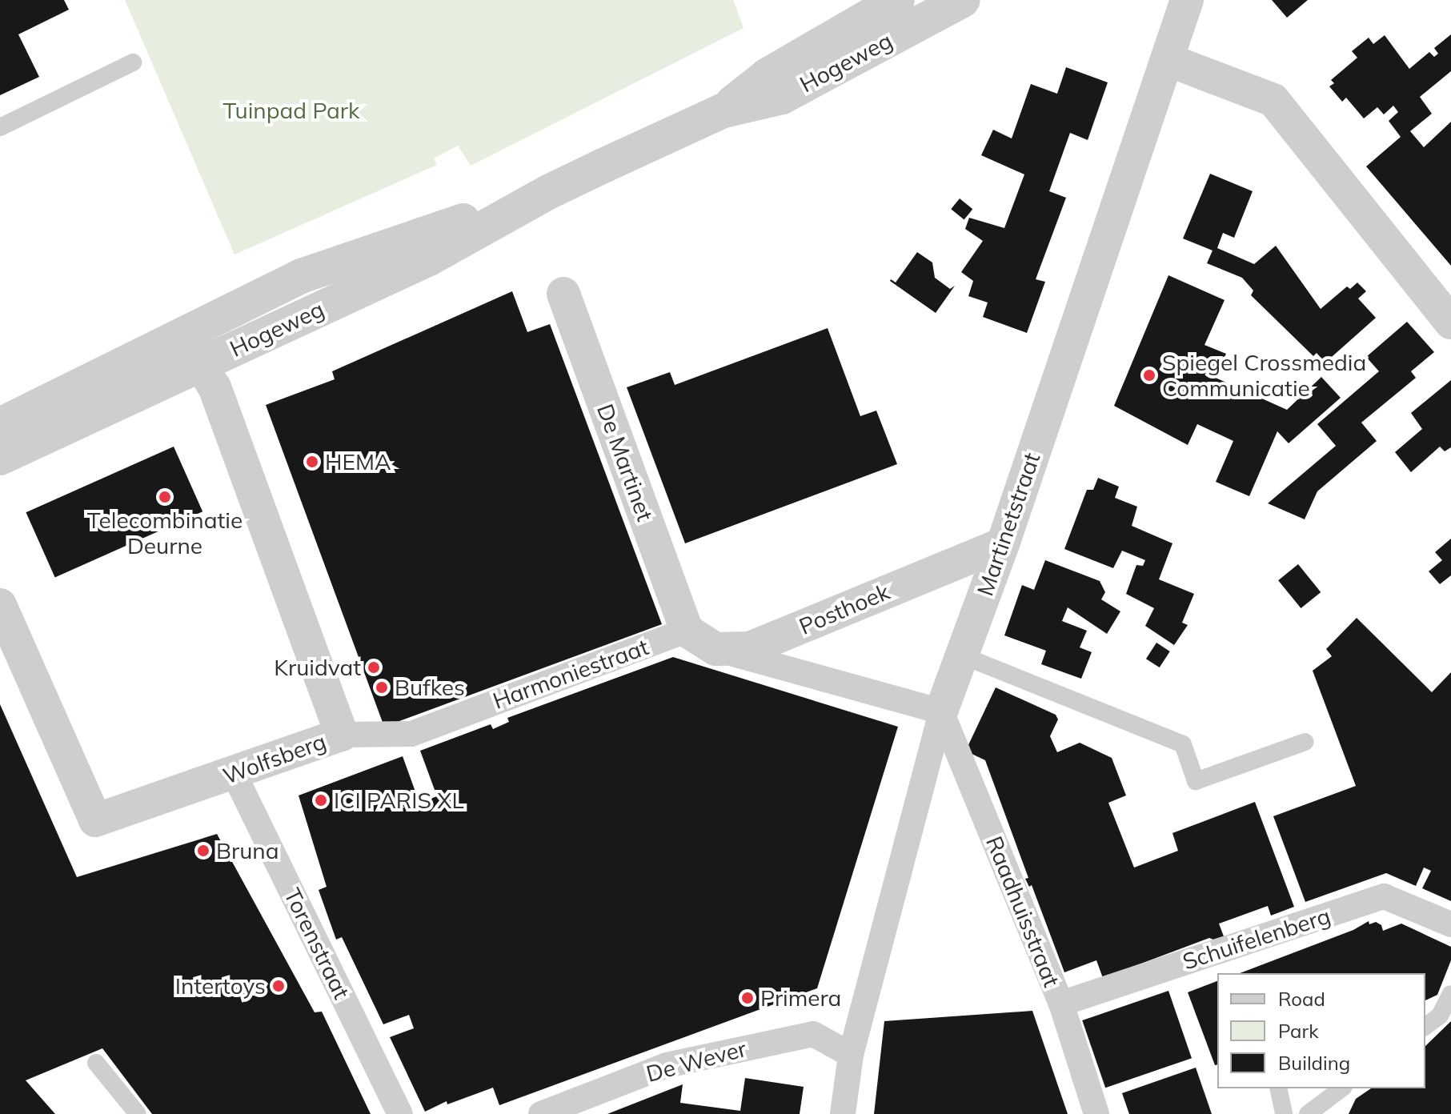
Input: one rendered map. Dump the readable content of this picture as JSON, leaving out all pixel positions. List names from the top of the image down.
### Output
{
  "streets": {
    "street": [
      "Hogeweg",
      "De Martinet",
      "Martinetstraat",
      "Posthoek",
      "Harmoniestraat",
      "Wolfsberg",
      "Raadhuisstraat",
      "Schuifelenberg",
      "Torenstraat",
      "De Wever"
    ]
  },
  "crossings": [
    ["Hogeweg", "Wolfsberg"],
    ["De Martinet", "Harmoniestraat"],
    ["Martinetstraat", "Posthoek"],
    ["Martinetstraat", "Raadhuisstraat"],
    ["Martinetstraat", "De Wever"],
    ["Harmoniestraat", "Wolfsberg"],
    ["Wolfsberg", "Torenstraat"],
    ["Raadhuisstraat", "Schuifelenberg"]
  ],
  "parks": ["Tuinpad Park"],
  "places": [
    "Spiegel Crossmedia Communicatie",
    "HEMA",
    "Telecombinatie Deurne",
    "Kruidvat",
    "Bufkes",
    "ICI PARIS XL",
    "Bruna",
    "Intertoys",
    "Primera"
  ],
  "legend": ["Road", "Park", "Building"]
}
